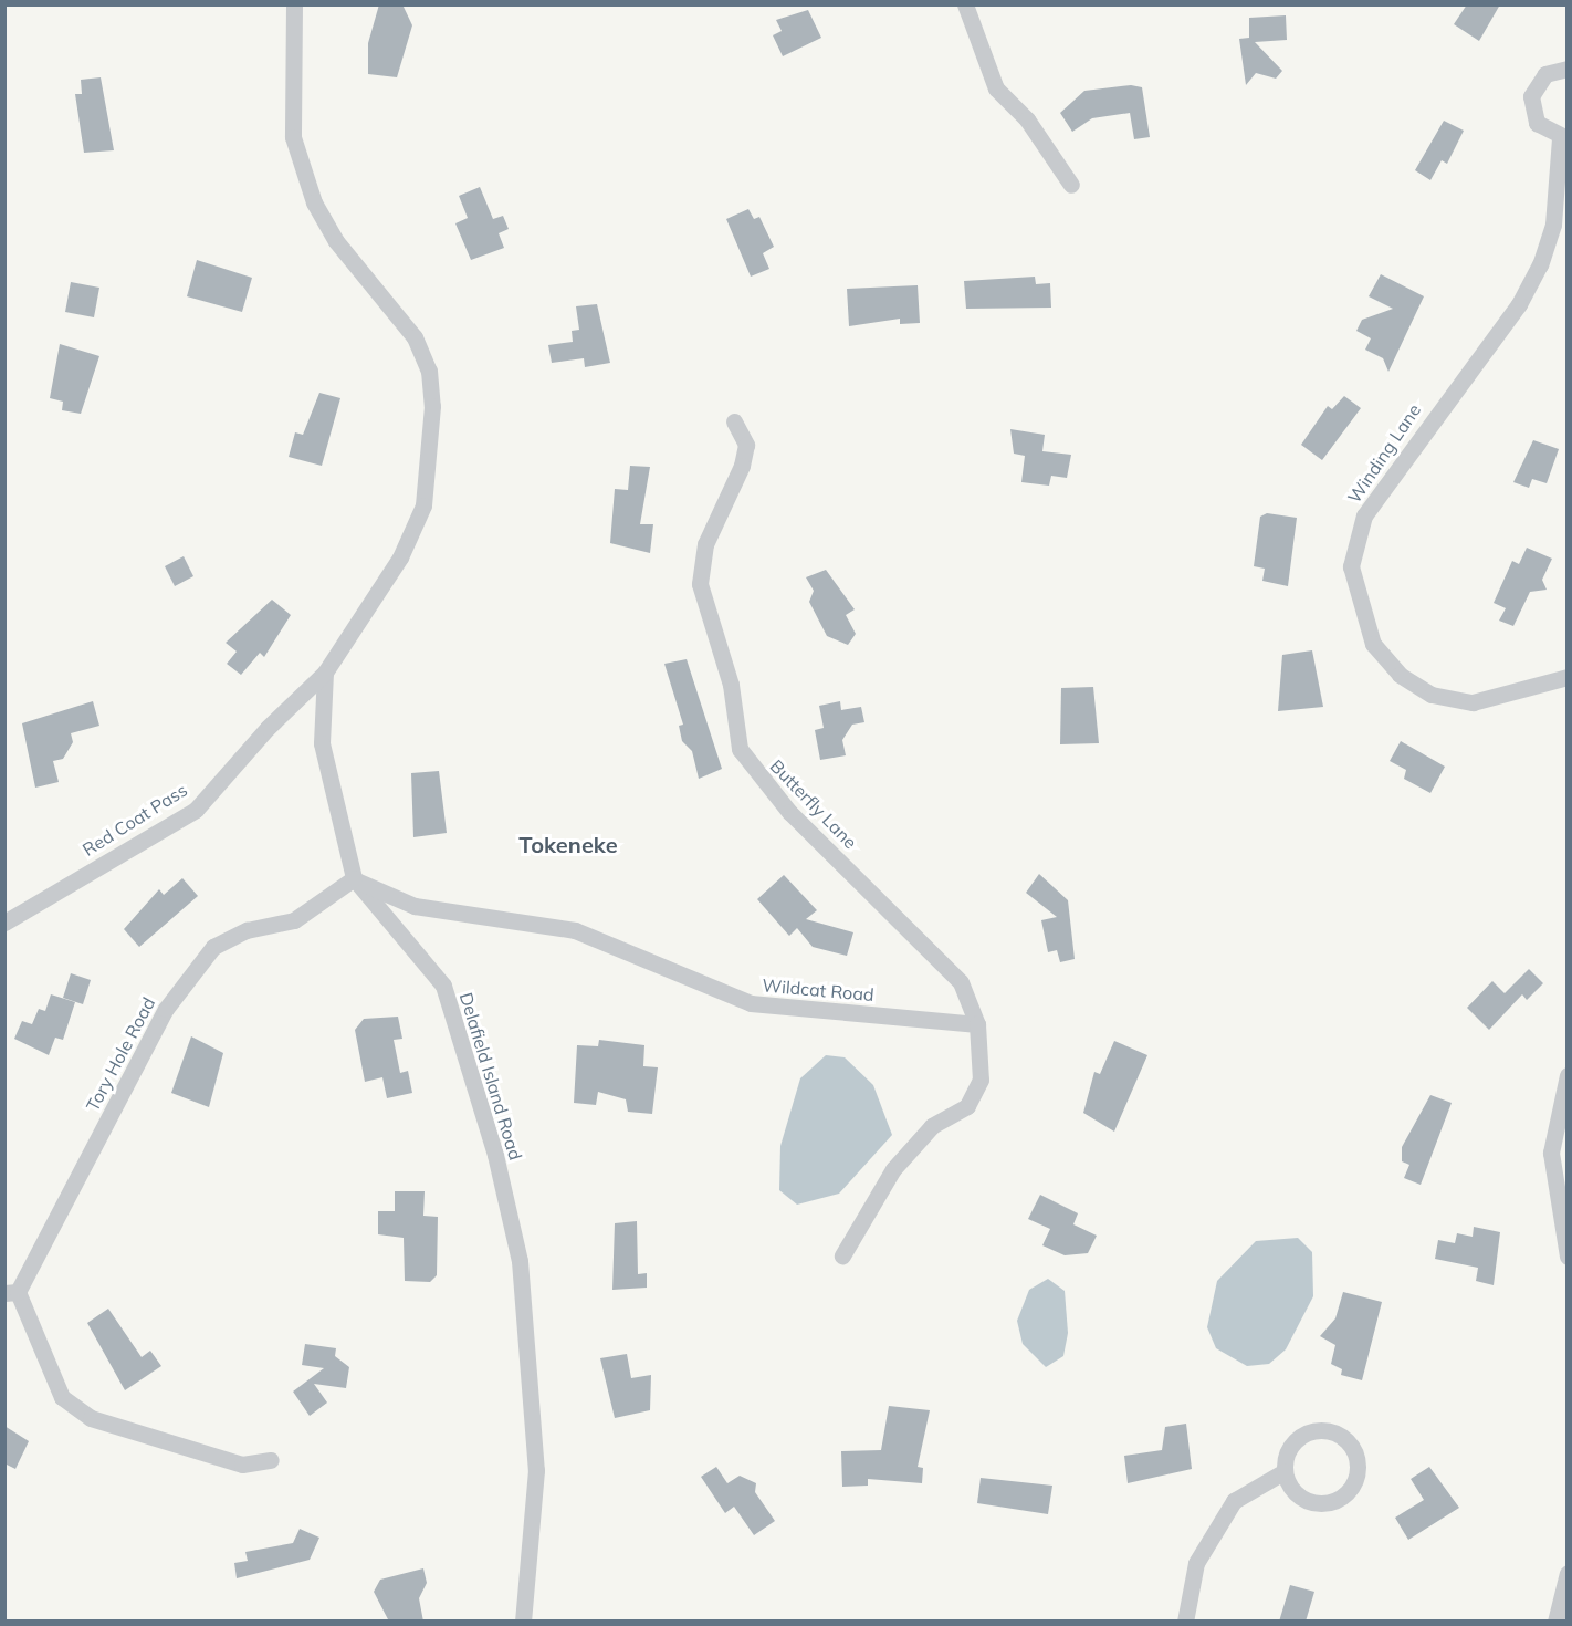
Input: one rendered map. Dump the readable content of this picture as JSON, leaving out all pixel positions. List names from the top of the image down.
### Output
{
  "streets": {
    "street": [
      "Winding Lane",
      "Butterfly Lane",
      "Red Coat Pass",
      "Wildcat Road",
      "Tory Hole Road",
      "Delafield Island Road"
    ]
  },
  "crossings": [
    ["Butterfly Lane", "Wildcat Road"],
    ["Red Coat Pass", "Delafield Island Road"],
    ["Wildcat Road", "Tory Hole Road"],
    ["Wildcat Road", "Delafield Island Road"],
    ["Tory Hole Road", "Delafield Island Road"]
  ],
  "districts": ["Tokeneke"]
}
